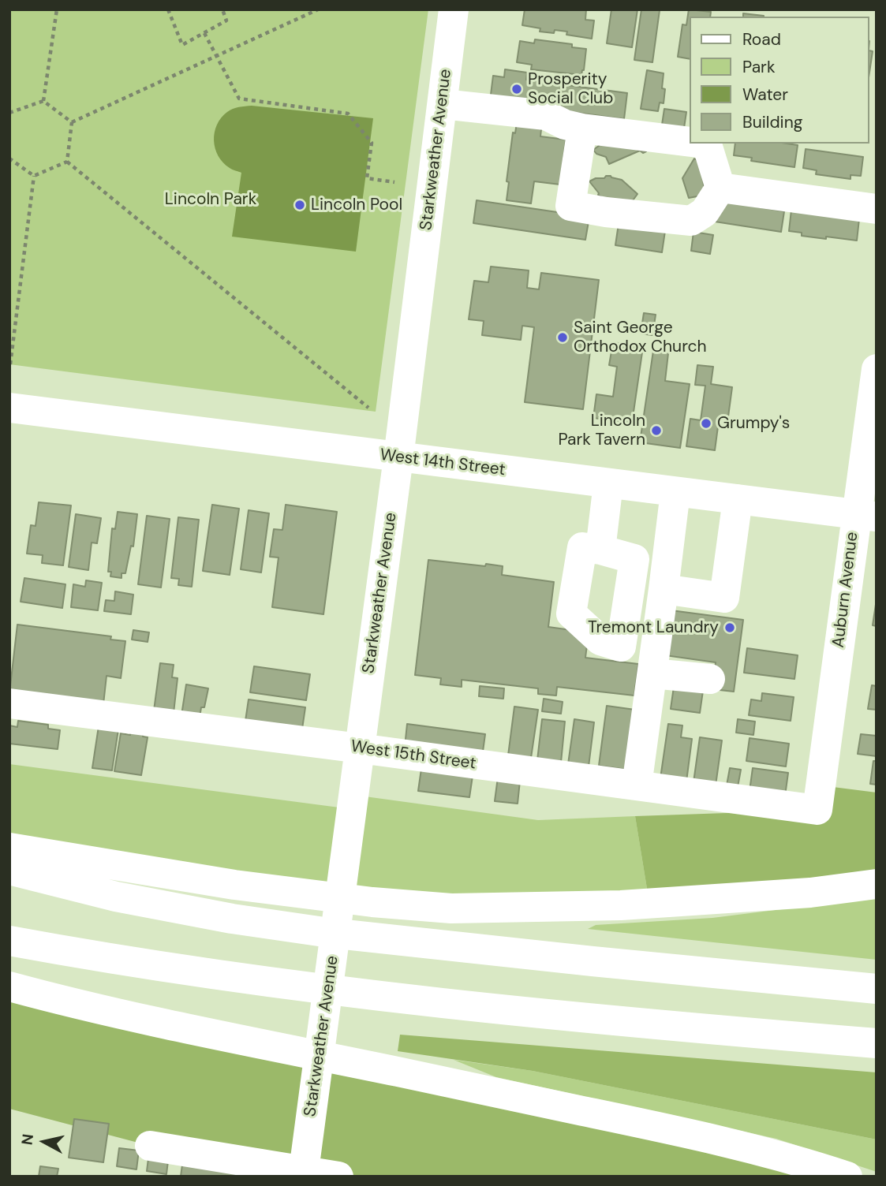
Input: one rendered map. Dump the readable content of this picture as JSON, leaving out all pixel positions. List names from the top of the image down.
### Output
{
  "streets": {
    "main road": [
      "Starkweather Avenue",
      "West 14th Street",
      "Auburn Avenue",
      "West 15th Street"
    ]
  },
  "crossings": [
    ["Starkweather Avenue", "West 14th Street"],
    ["Starkweather Avenue", "West 15th Street"],
    ["West 14th Street", "Auburn Avenue"],
    ["Auburn Avenue", "West 15th Street"]
  ],
  "parks": ["Lincoln Park"],
  "places": [
    "Prosperity Social Club",
    "Lincoln Pool",
    "Saint George Orthodox Church",
    "Grumpy's",
    "Lincoln Park Tavern",
    "Tremont Laundry"
  ],
  "legend": [
    "Road",
    "Park",
    "Water",
    "Building"
  ],
  "north": "left"
}
